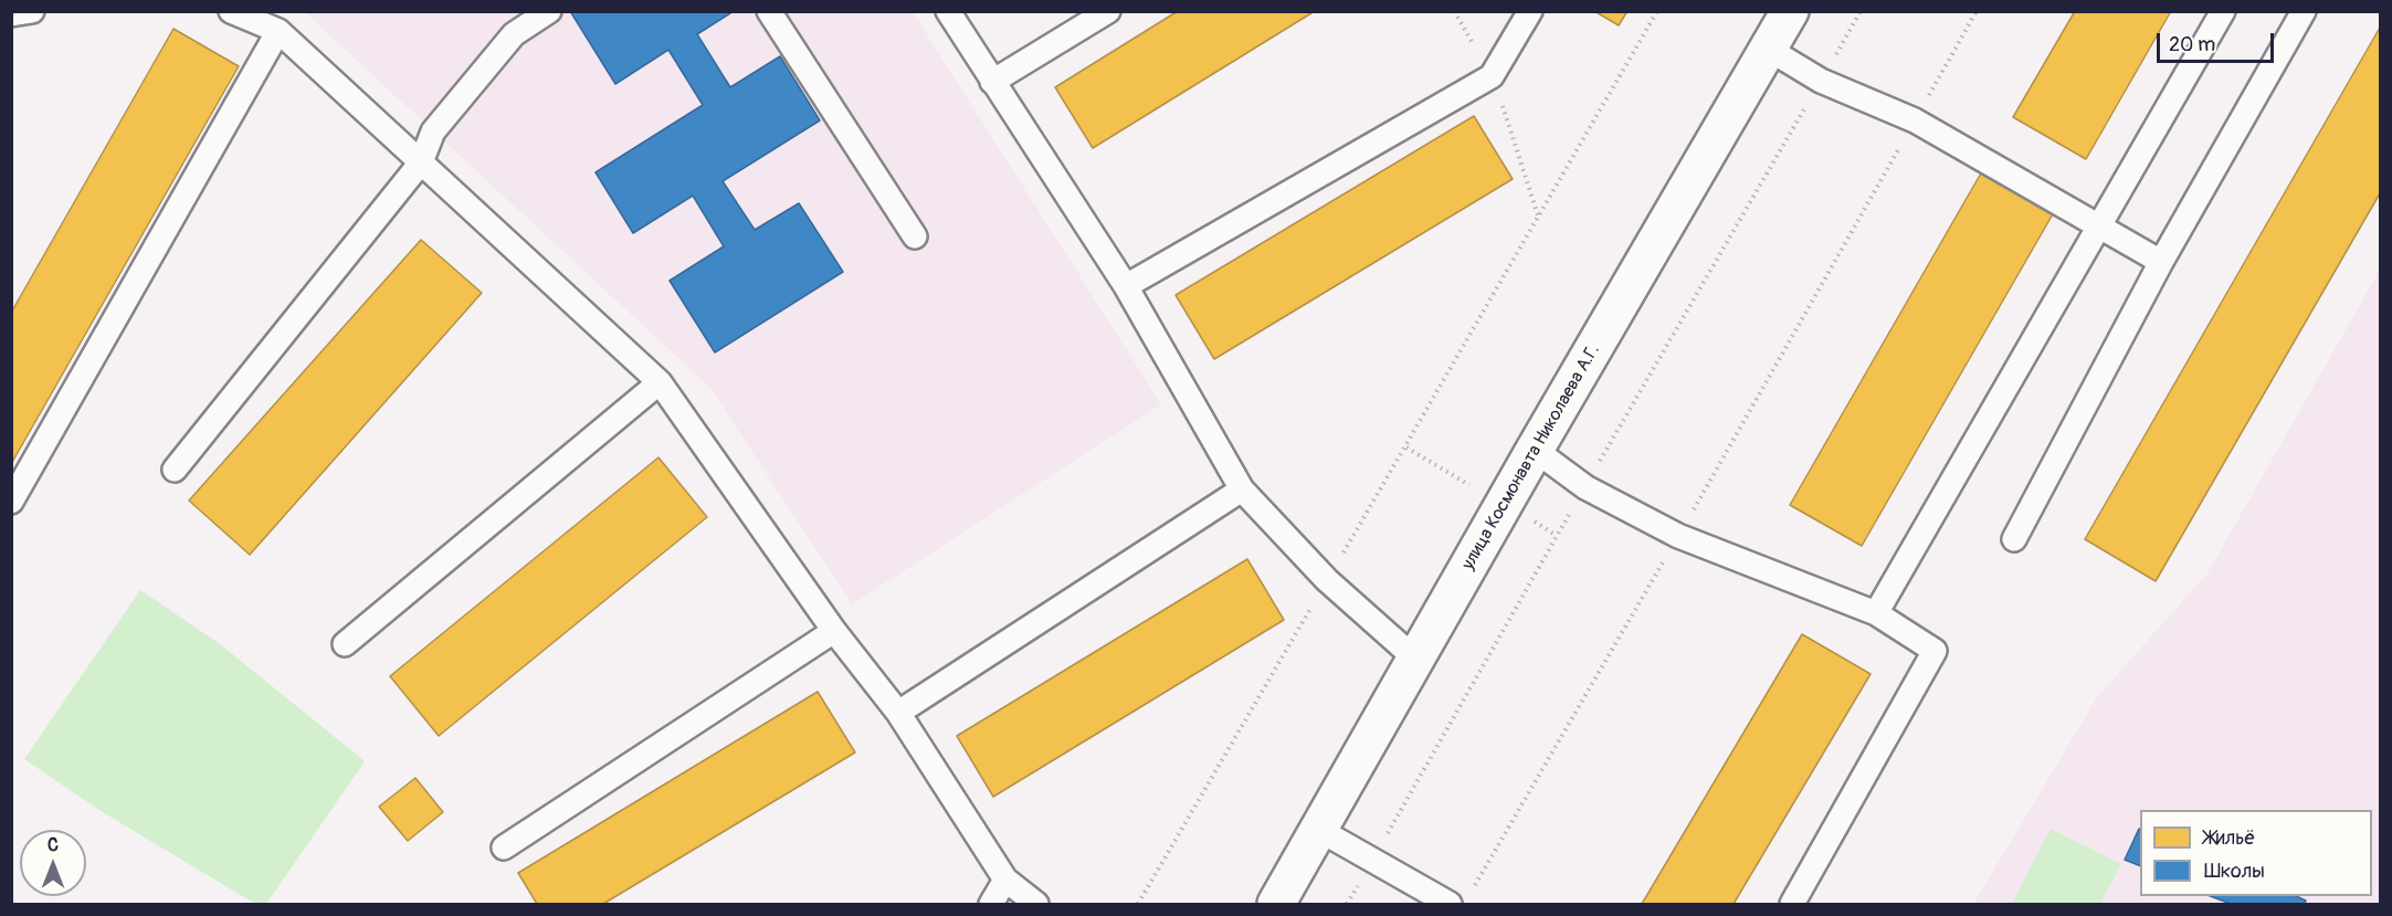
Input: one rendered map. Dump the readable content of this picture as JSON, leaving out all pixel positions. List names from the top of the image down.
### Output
{
  "streets": {
    "street": ["улица Космонавта Николаева А.Г."]
  },
  "legend": ["Жильё", "Школы"],
  "scale_bar": "20 m",
  "north": "top"
}
